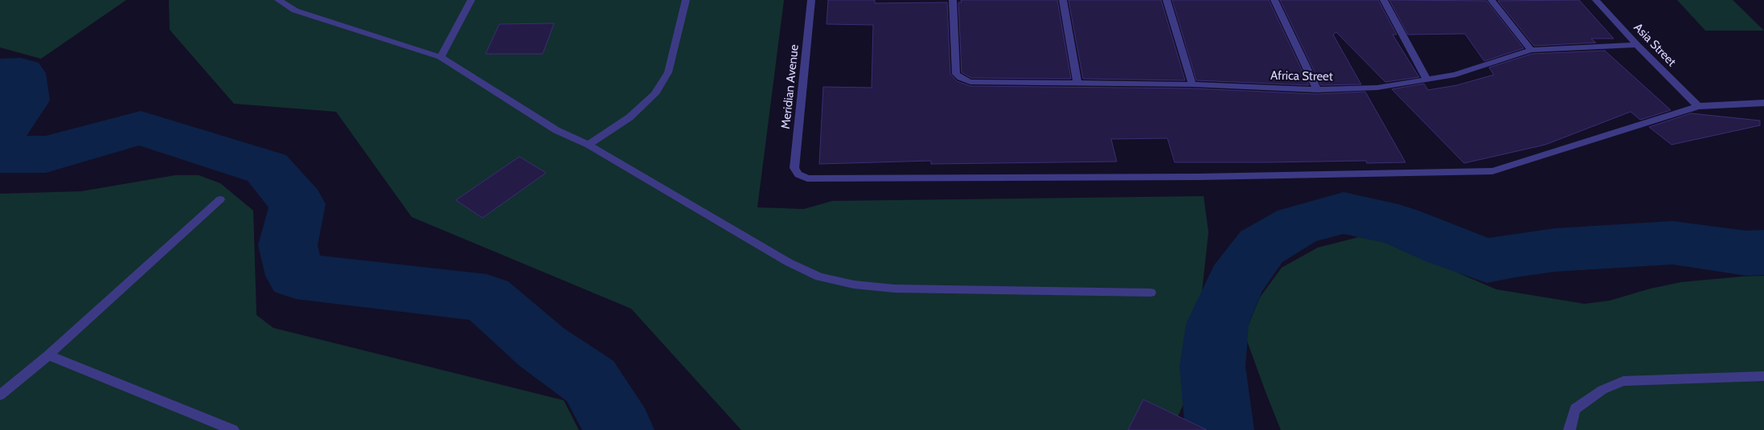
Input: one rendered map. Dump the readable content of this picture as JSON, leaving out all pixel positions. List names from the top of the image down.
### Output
{
  "streets": {
    "street": ["Asia Street", "Africa Street", "Meridian Avenue"]
  },
  "crossings": [
    ["Asia Street", "Africa Street"],
    ["Asia Street", "Meridian Avenue"]
  ]
}
